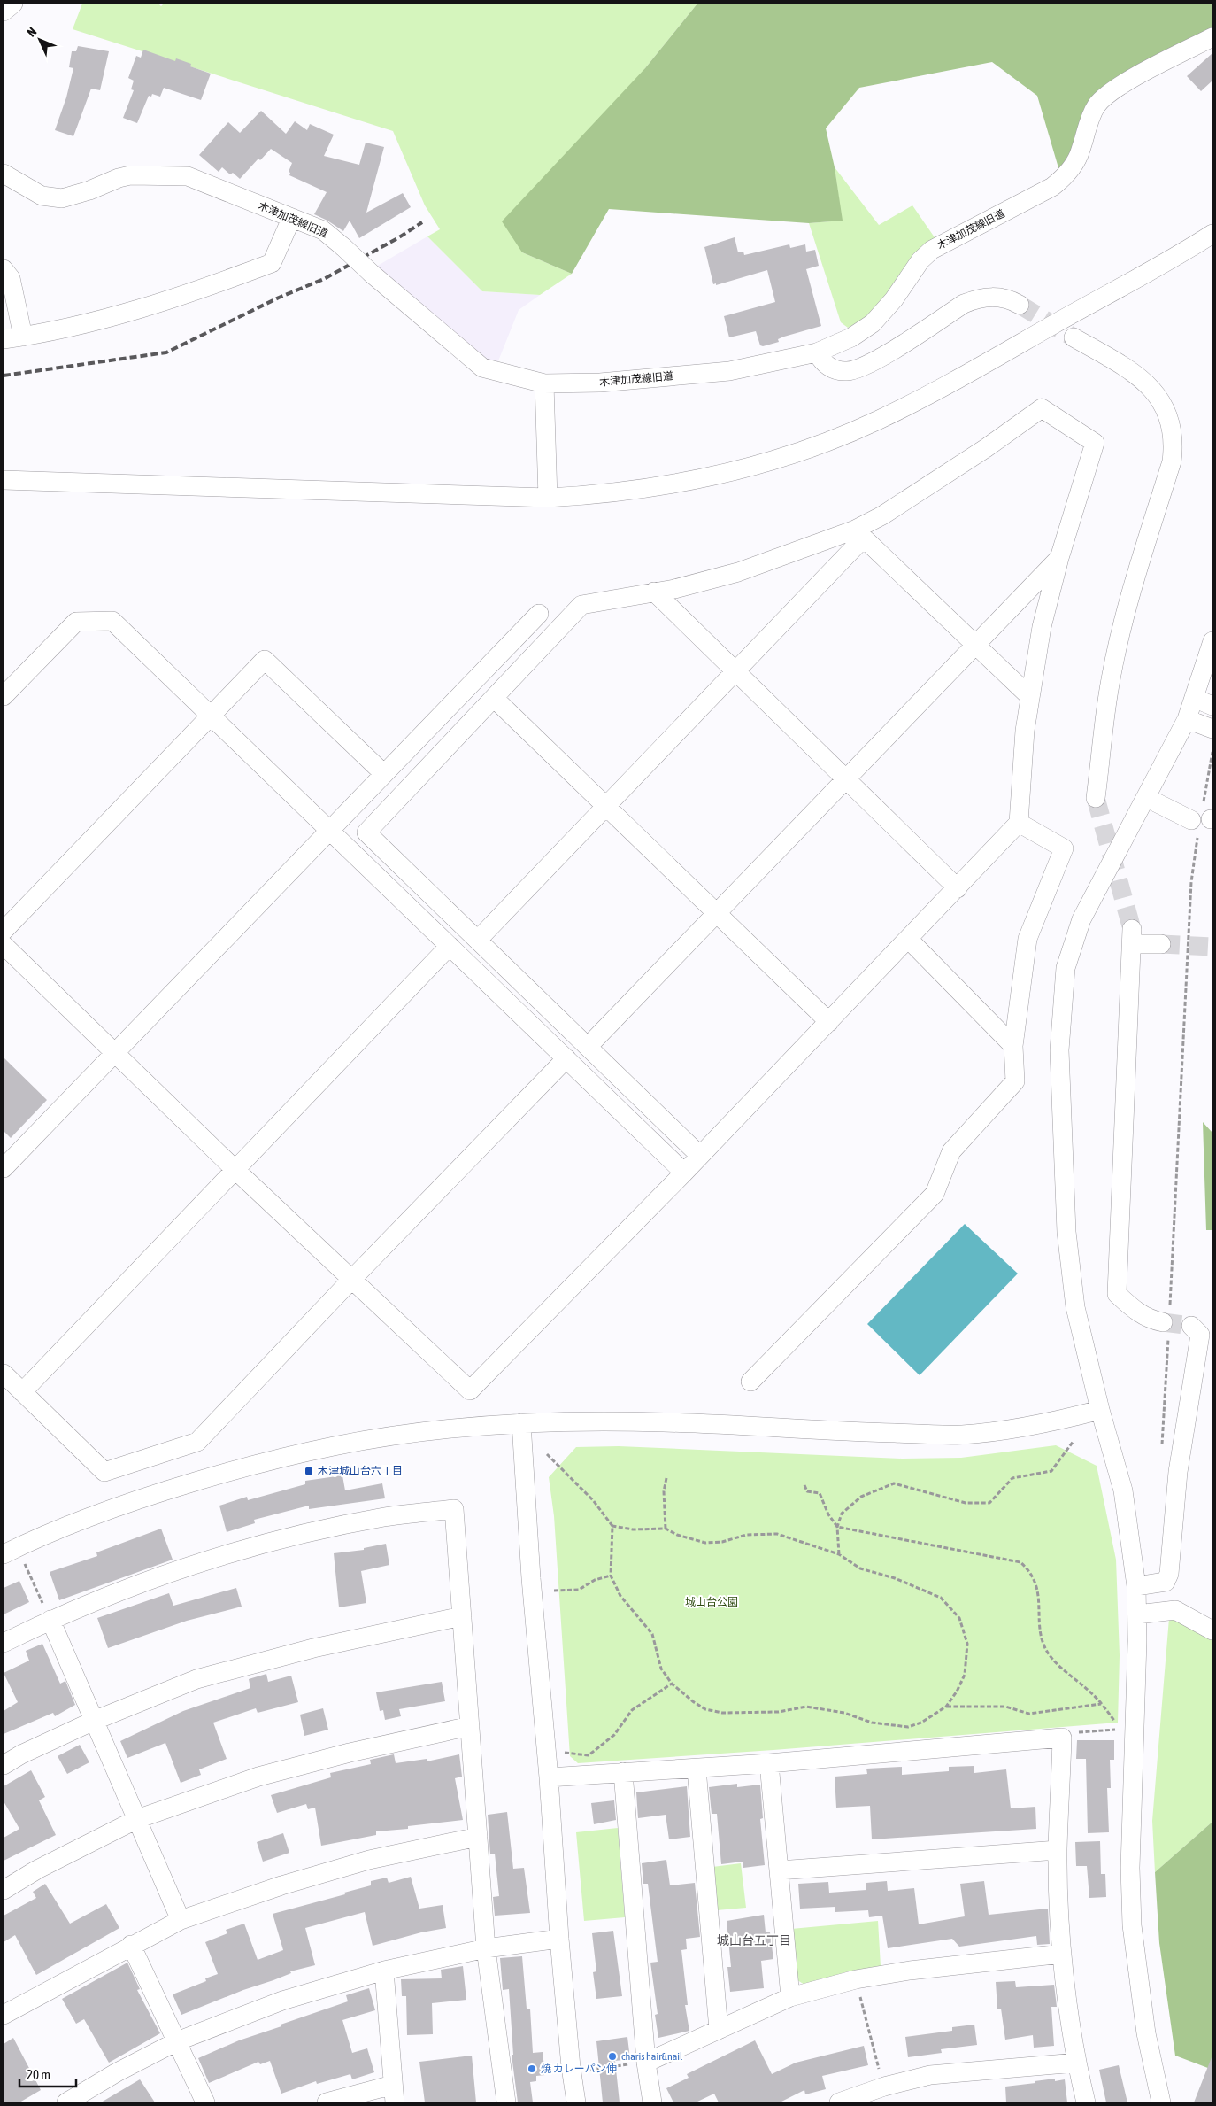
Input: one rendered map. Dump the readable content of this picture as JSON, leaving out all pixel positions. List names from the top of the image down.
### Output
{
  "streets": {
    "street": ["木津加茂線旧道"]
  },
  "districts": ["城山台五丁目"],
  "parks": ["城山台公園"],
  "places": {
    "transit": ["木津城山台六丁目"],
    "other": ["charis hair&nail", "焼 カレーパン伸"]
  },
  "scale_bar": "20 m",
  "north": "top left"
}
